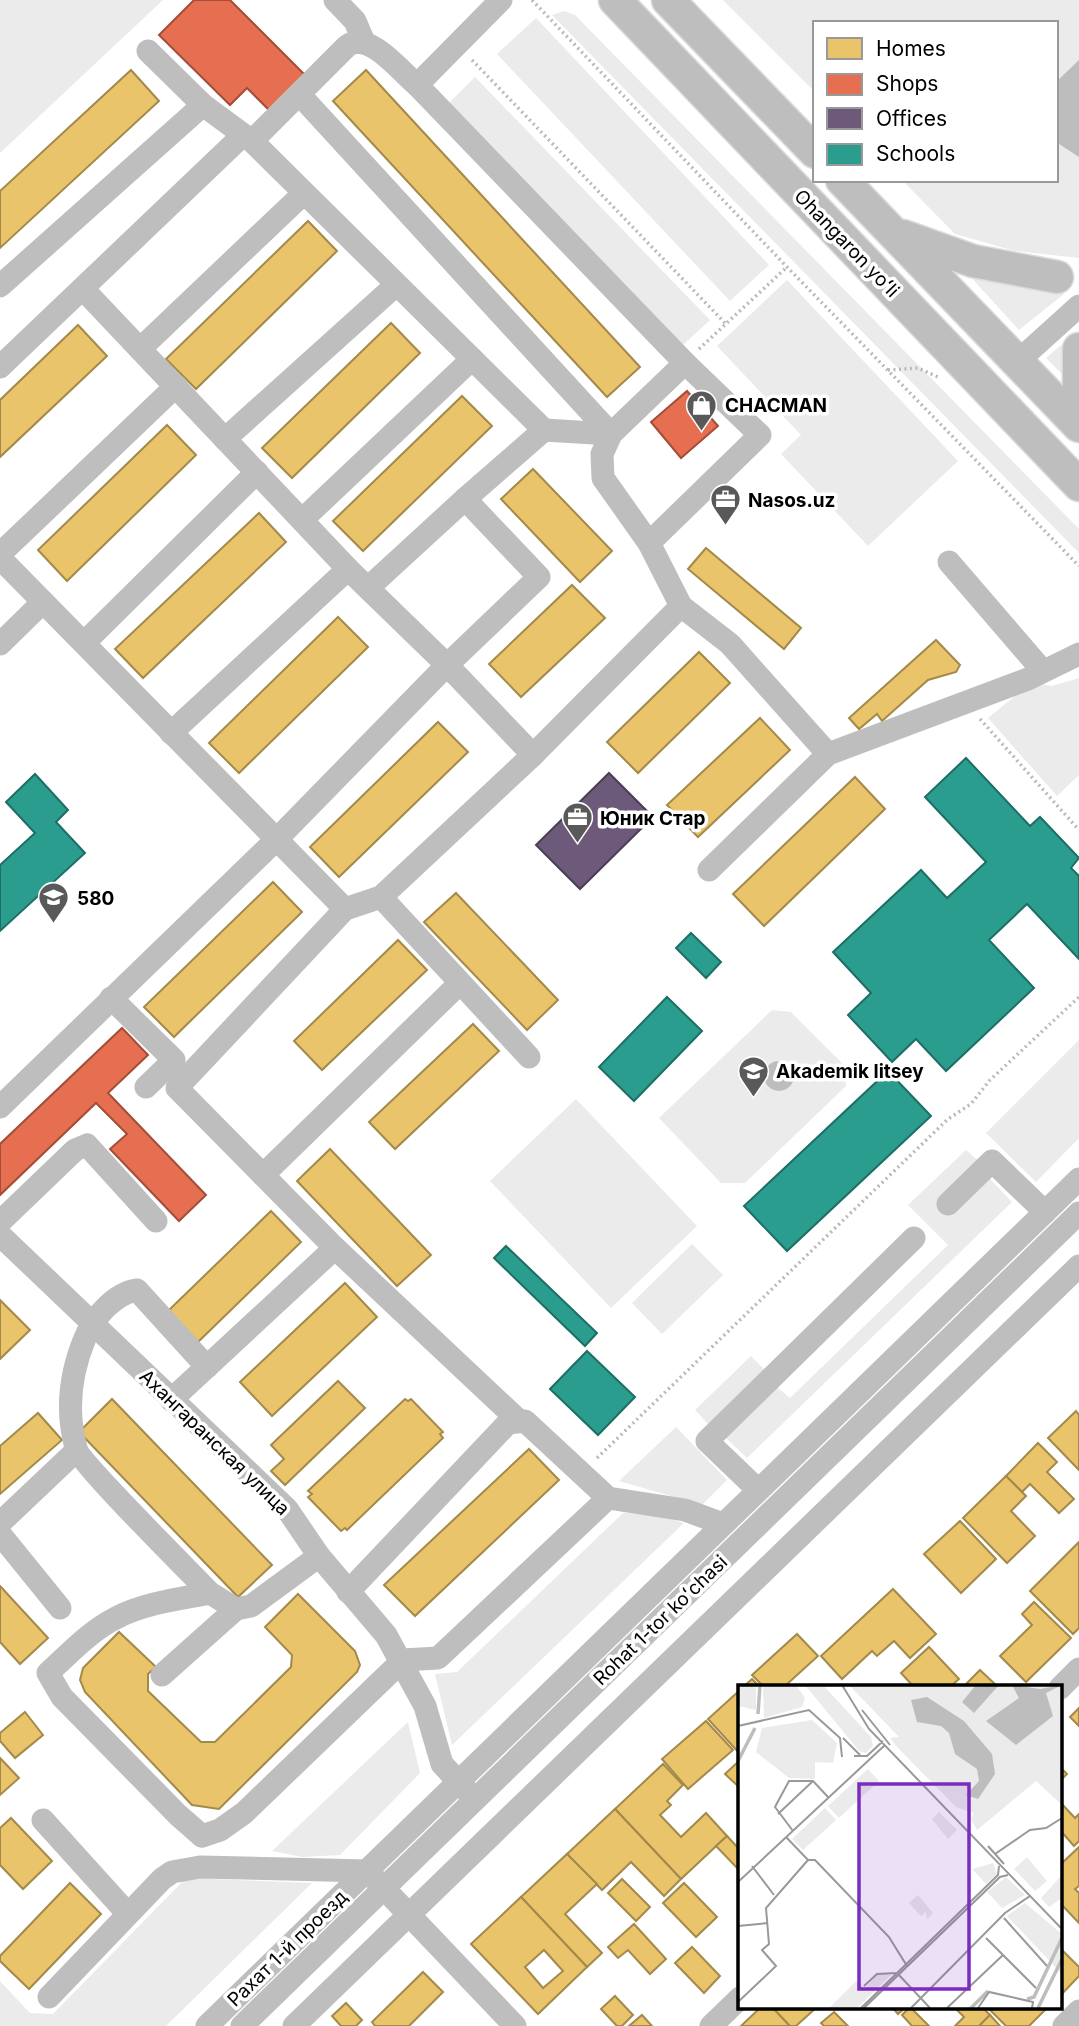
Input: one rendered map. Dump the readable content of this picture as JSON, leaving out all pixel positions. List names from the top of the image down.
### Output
{
  "streets": {
    "highway": ["Ohangaron yoʻli"],
    "street": ["Ахангаранская улица", "Rohat 1-tor koʻchasi", "Рахат 1-й проезд"]
  },
  "crossings": [
    ["Ахангаранская улица", "Rohat 1-tor koʻchasi"],
    ["Rohat 1-tor koʻchasi", "Рахат 1-й проезд"]
  ],
  "places": {
    "shop": ["CHACMAN"],
    "office": ["Nasos.uz", "Юник Стар"],
    "school or university": ["580", "Akademik litsey"]
  },
  "legend": [
    "Homes",
    "Shops",
    "Offices",
    "Schools"
  ]
}
